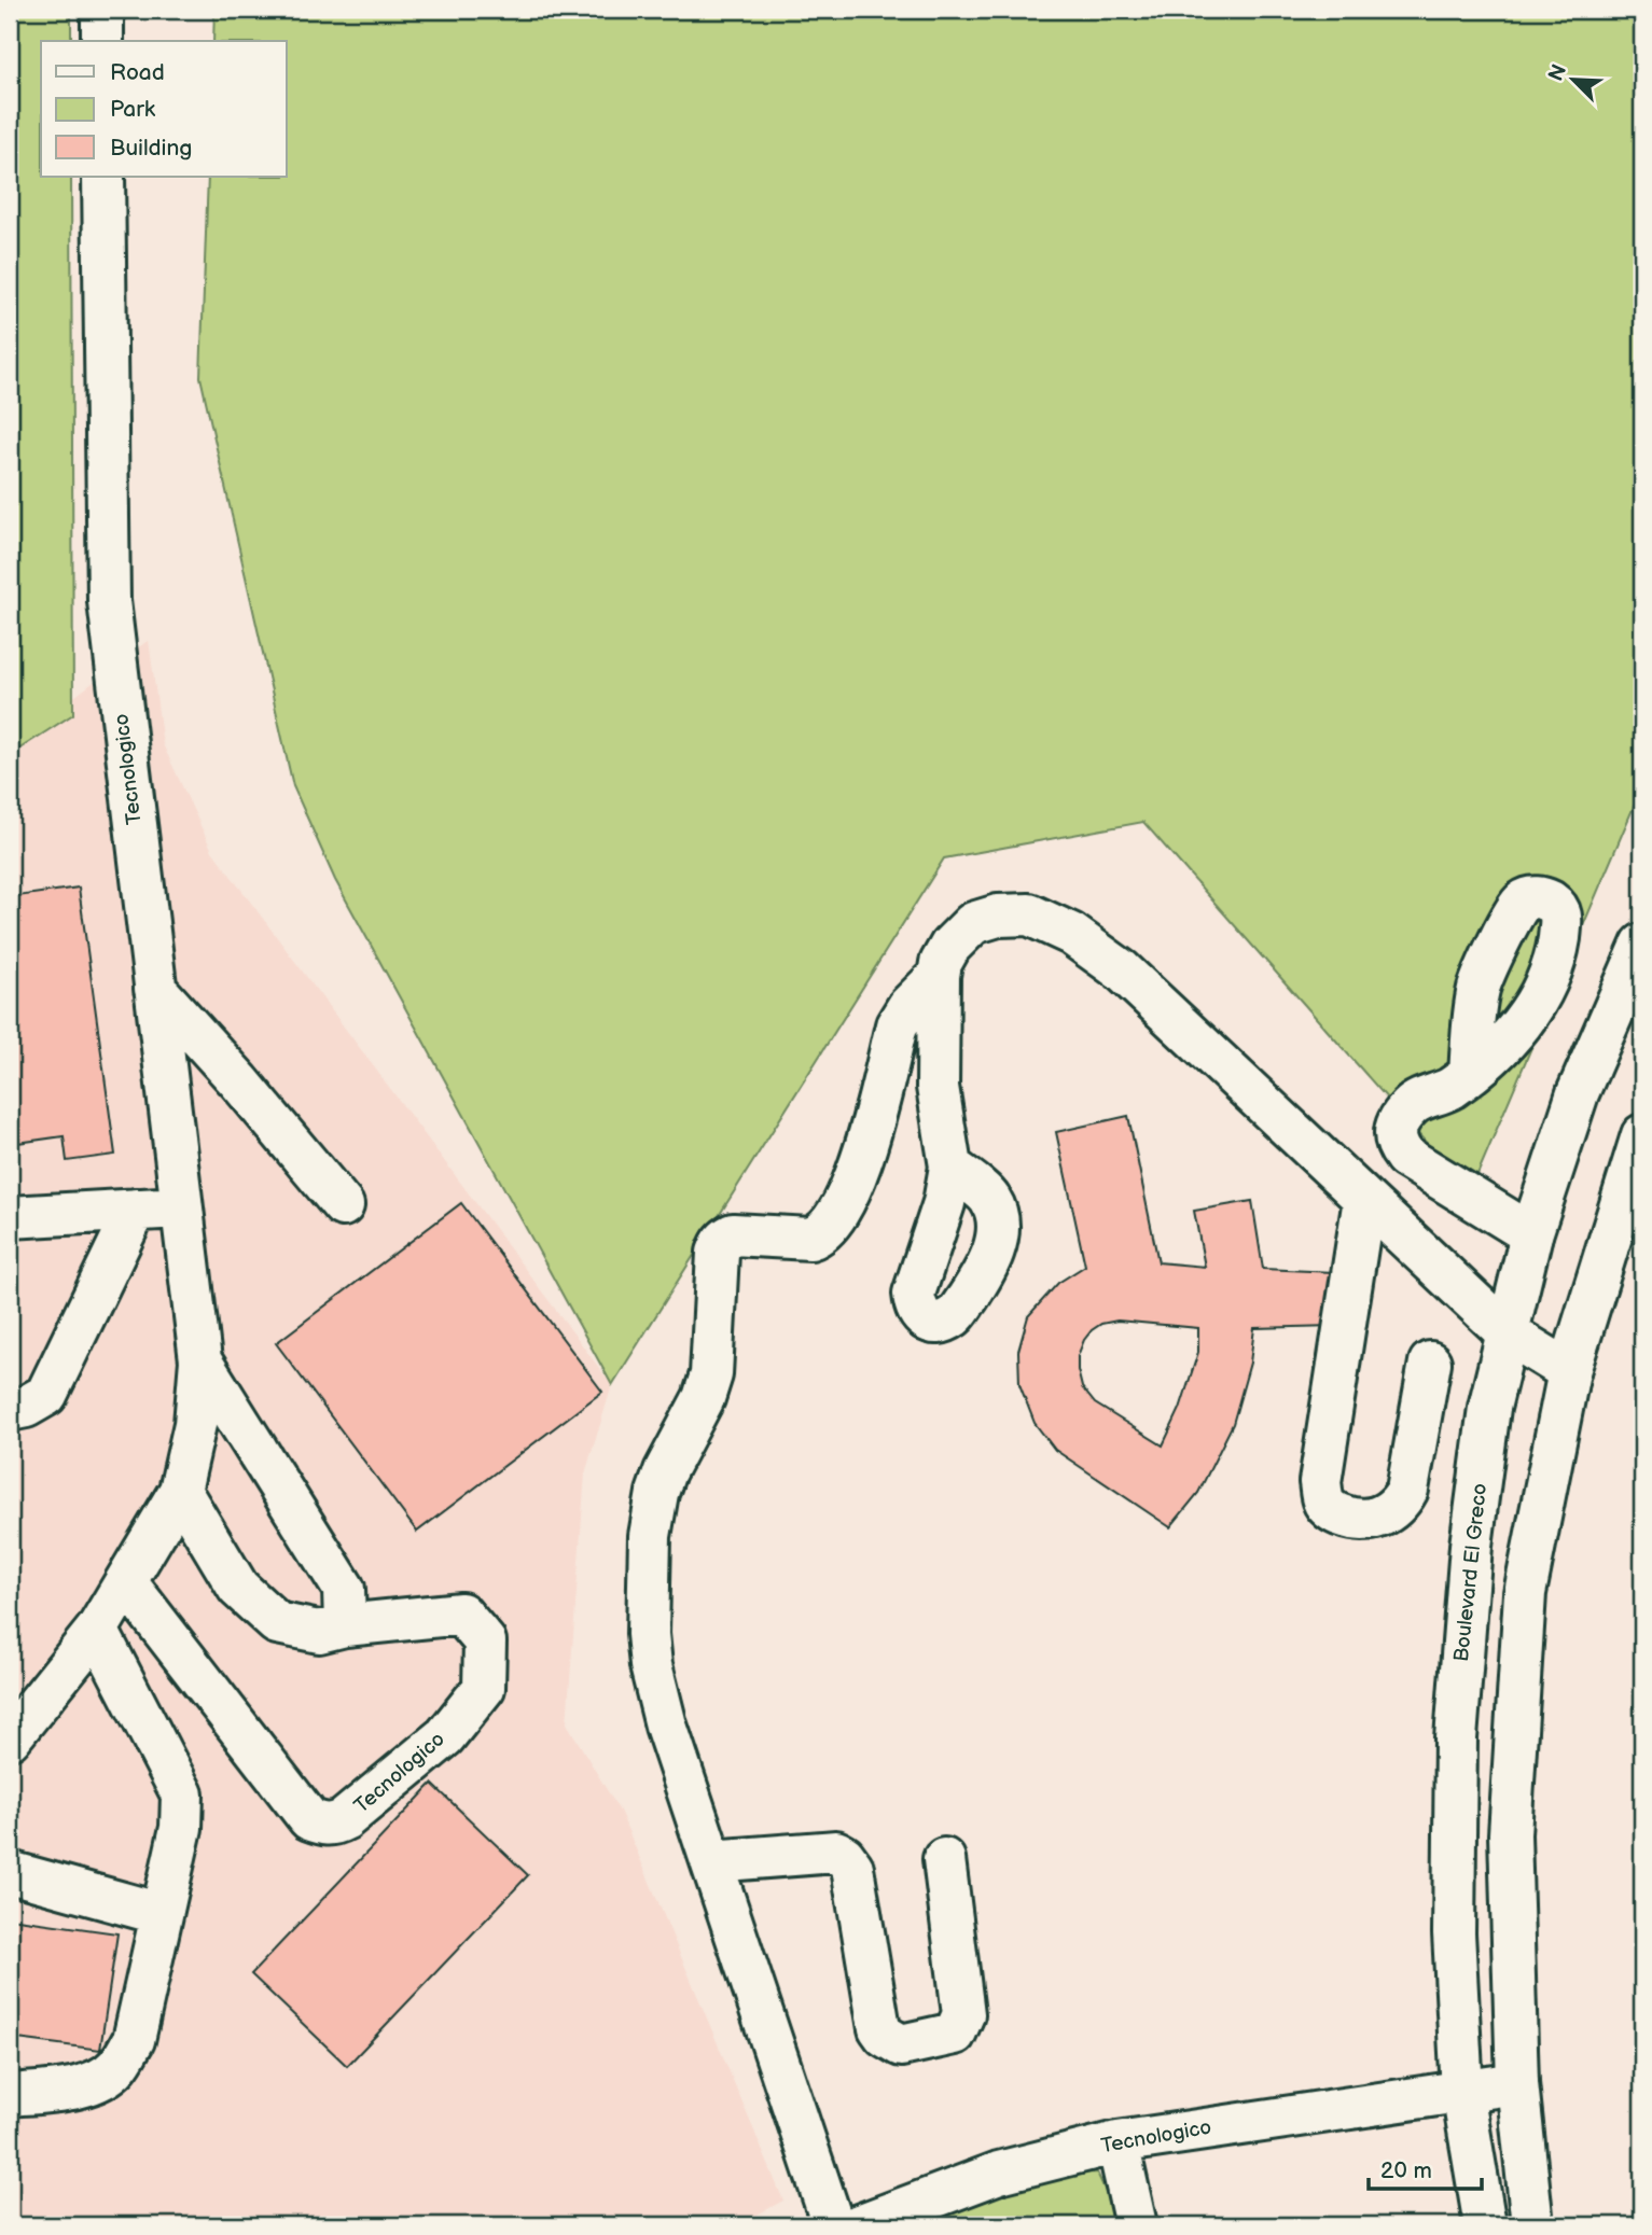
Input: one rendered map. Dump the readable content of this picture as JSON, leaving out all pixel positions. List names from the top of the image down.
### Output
{
  "streets": {
    "main road": ["Tecnologico", "Boulevard El Greco"]
  },
  "crossings": [
    ["Tecnologico", "Boulevard El Greco"]
  ],
  "legend": ["Road", "Park", "Building"],
  "scale_bar": "20 m",
  "north": "top left"
}
